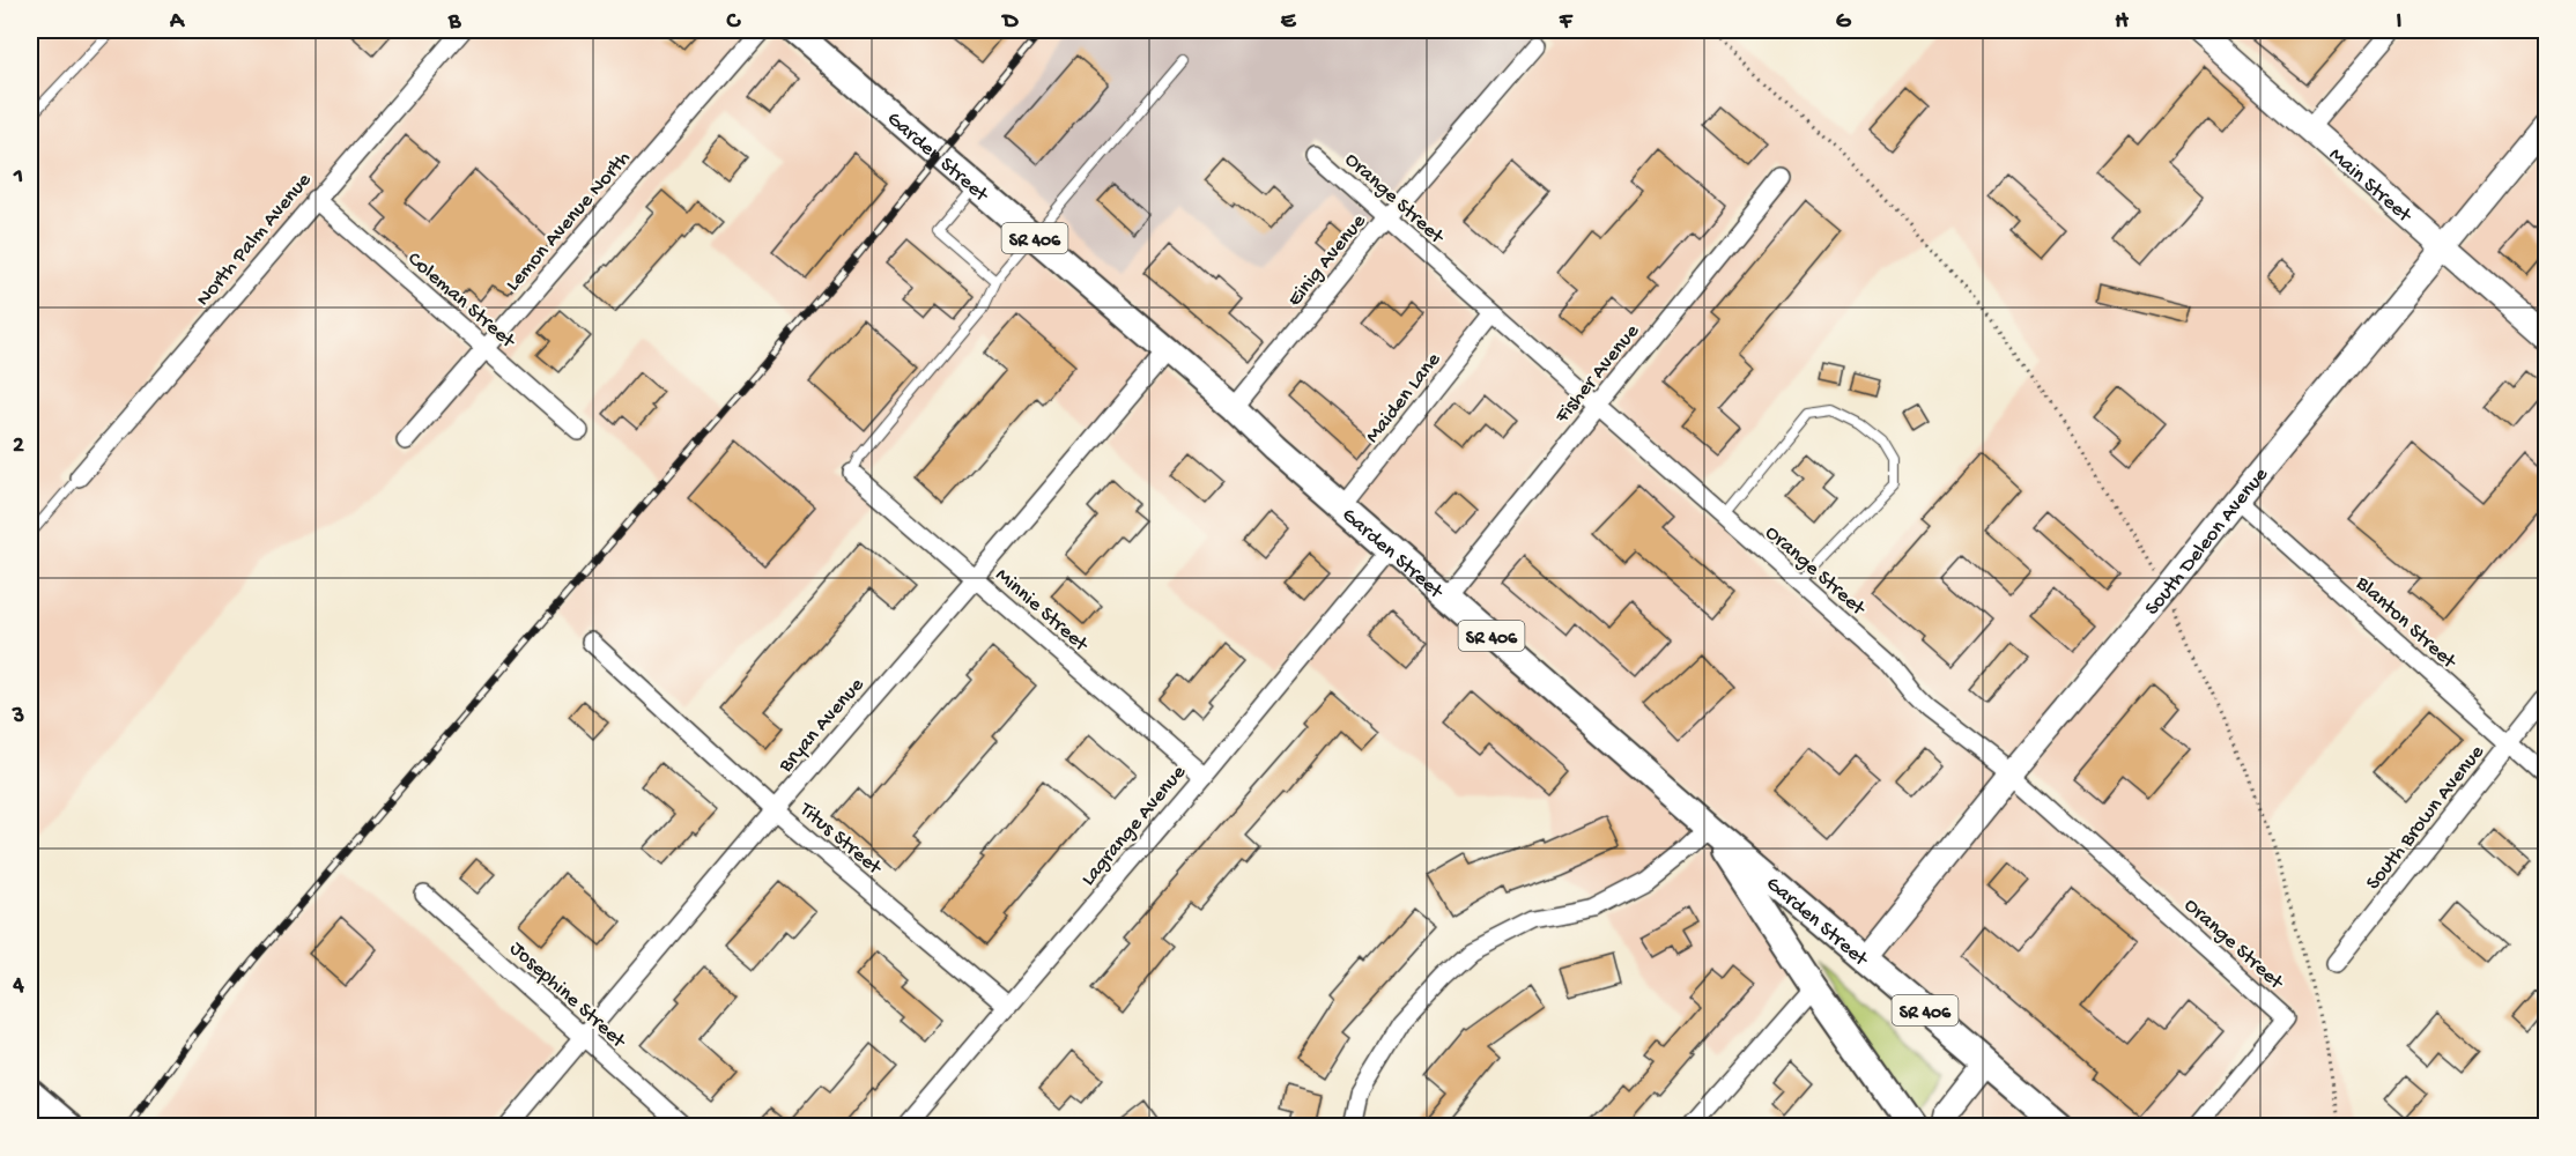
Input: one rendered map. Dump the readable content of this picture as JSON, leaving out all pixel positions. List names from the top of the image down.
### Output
{
  "streets": {
    "main road": ["Garden Street", "SR 406"],
    "street": [
      "Main Street",
      "Orange Street",
      "Lemon Avenue North",
      "North Palm Avenue",
      "Einig Avenue",
      "Coleman Street",
      "Fisher Avenue",
      "Maiden Lane",
      "South Deleon Avenue",
      "Minnie Street",
      "Blanton Street",
      "Bryan Avenue",
      "South Brown Avenue",
      "Lagrange Avenue",
      "Titus Street",
      "Josephine Street"
    ]
  },
  "crossings": [
    ["Garden Street", "Einig Avenue"],
    ["Garden Street", "Fisher Avenue"],
    ["Garden Street", "Maiden Lane"],
    ["Garden Street", "South Deleon Avenue"],
    ["Garden Street", "Bryan Avenue"],
    ["Garden Street", "Lagrange Avenue"],
    ["Main Street", "South Deleon Avenue"],
    ["Orange Street", "Einig Avenue"],
    ["Orange Street", "Fisher Avenue"],
    ["Orange Street", "Maiden Lane"],
    ["Orange Street", "South Deleon Avenue"],
    ["Lemon Avenue North", "Coleman Street"],
    ["North Palm Avenue", "Coleman Street"],
    ["South Deleon Avenue", "Blanton Street"],
    ["Minnie Street", "Bryan Avenue"],
    ["Minnie Street", "Lagrange Avenue"],
    ["Blanton Street", "South Brown Avenue"],
    ["Bryan Avenue", "Titus Street"],
    ["Bryan Avenue", "Josephine Street"],
    ["Lagrange Avenue", "Titus Street"]
  ],
  "grid": {
    "columns": [
      "A",
      "B",
      "C",
      "D",
      "E",
      "F",
      "G",
      "H",
      "I"
    ],
    "rows": [
      "1",
      "2",
      "3",
      "4"
    ]
  }
}
